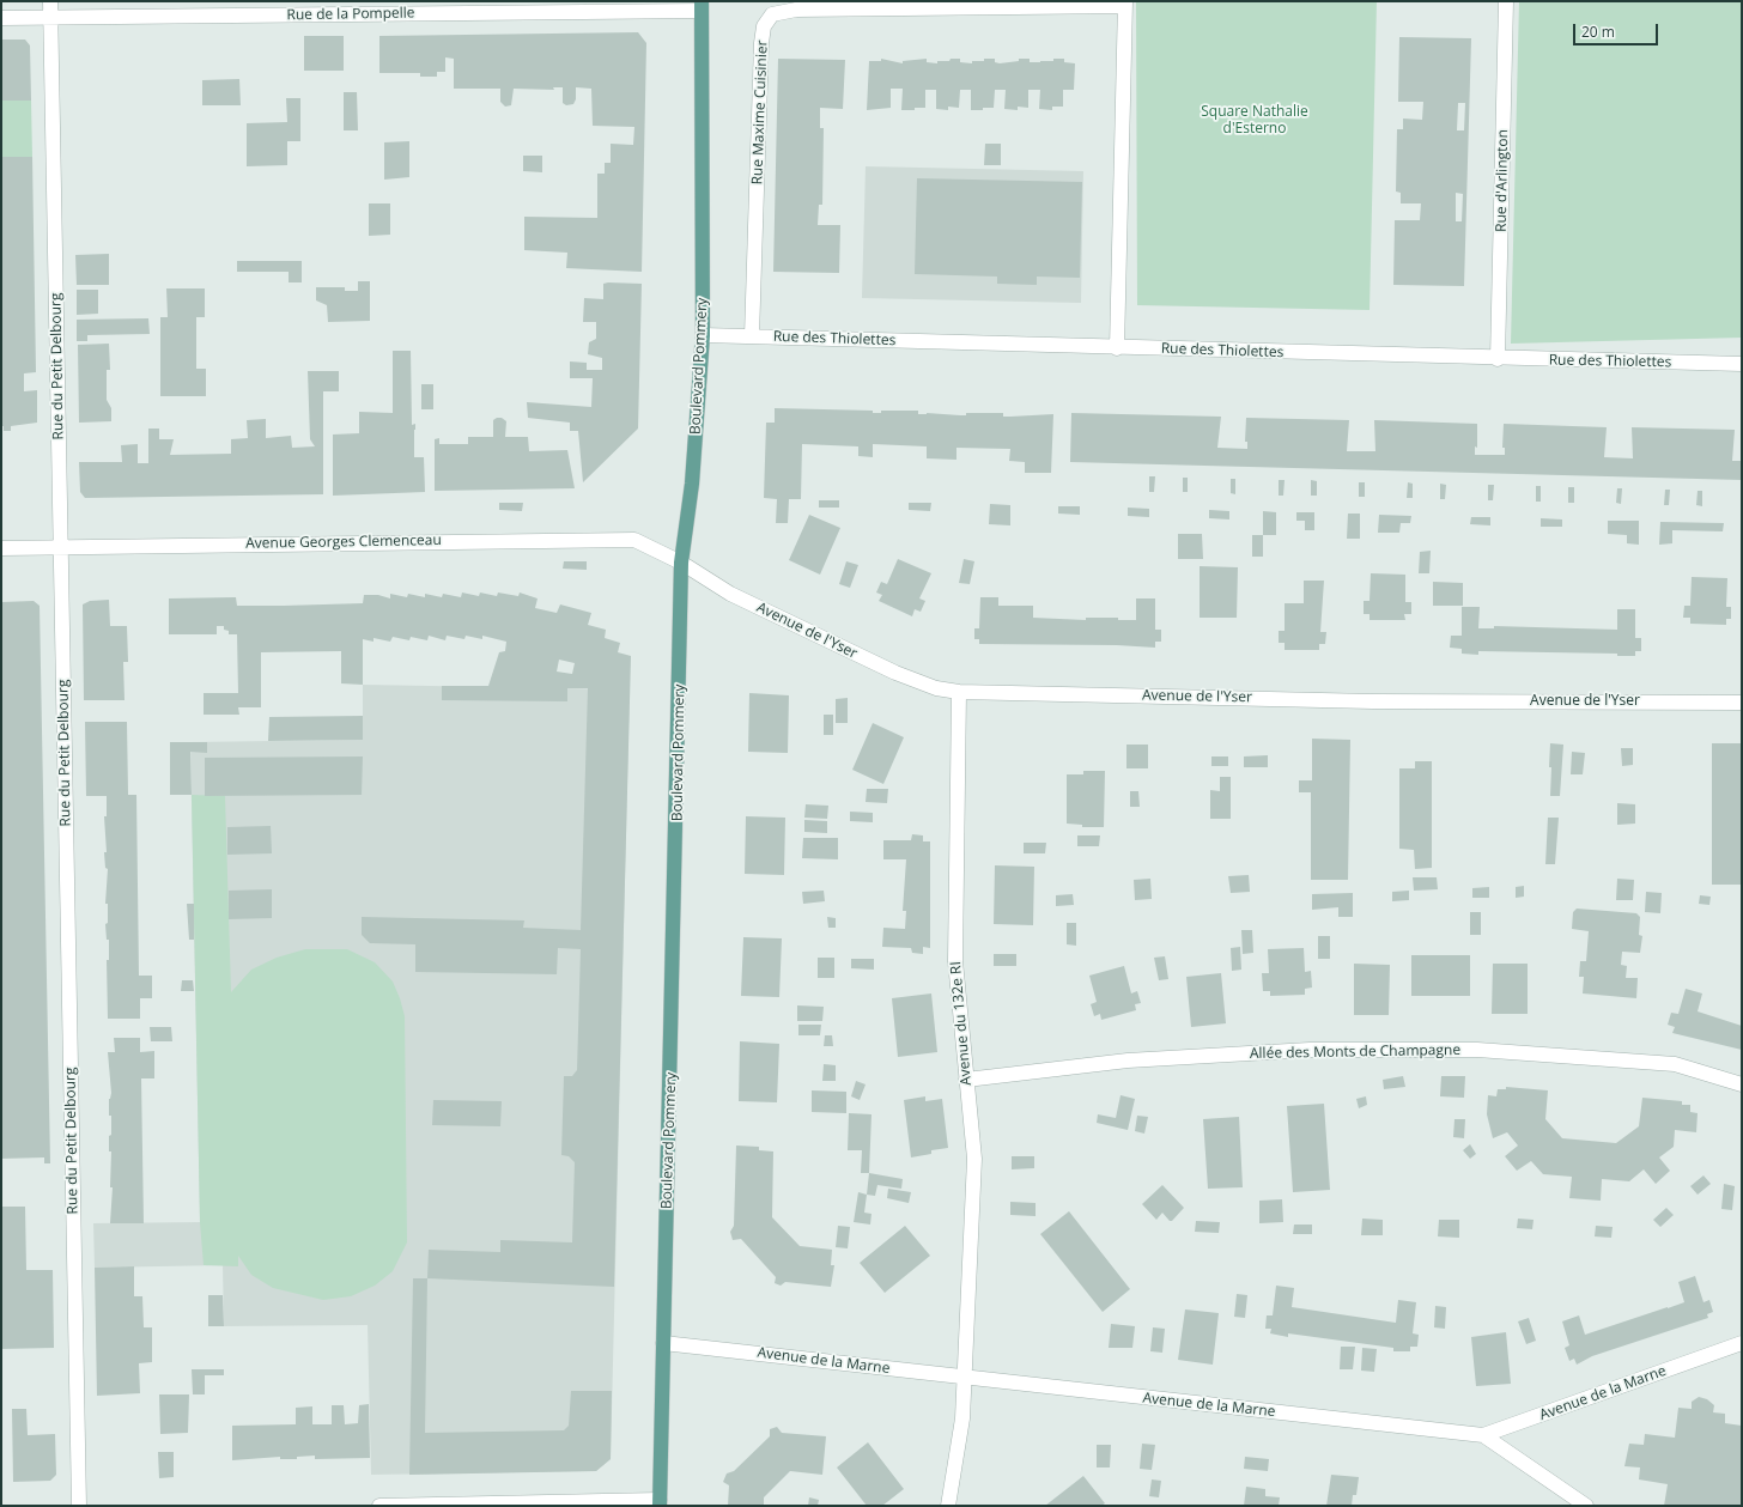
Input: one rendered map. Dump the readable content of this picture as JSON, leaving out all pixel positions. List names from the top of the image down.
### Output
{
  "streets": {
    "main road": ["Boulevard Pommery"],
    "street": [
      "Rue de la Pompelle",
      "Rue Maxime Cuisinier",
      "Rue d'Arlington",
      "Rue des Thiolettes",
      "Rue du Petit Delbourg",
      "Avenue Georges Clemenceau",
      "Avenue de l'Yser",
      "Avenue du 132e RI",
      "Allée des Monts de Champagne",
      "Avenue de la Marne"
    ]
  },
  "crossings": [
    ["Rue de la Pompelle", "Rue du Petit Delbourg"],
    ["Rue de la Pompelle", "Boulevard Pommery"],
    ["Rue Maxime Cuisinier", "Rue des Thiolettes"],
    ["Rue d'Arlington", "Rue des Thiolettes"],
    ["Rue des Thiolettes", "Boulevard Pommery"],
    ["Rue du Petit Delbourg", "Avenue Georges Clemenceau"],
    ["Boulevard Pommery", "Avenue Georges Clemenceau"],
    ["Boulevard Pommery", "Avenue de l'Yser"],
    ["Boulevard Pommery", "Avenue de la Marne"],
    ["Avenue Georges Clemenceau", "Avenue de l'Yser"],
    ["Avenue de l'Yser", "Avenue du 132e RI"],
    ["Avenue du 132e RI", "Allée des Monts de Champagne"],
    ["Avenue du 132e RI", "Avenue de la Marne"]
  ],
  "parks": ["Square Nathalie d'Esterno"],
  "scale_bar": "20 m"
}
